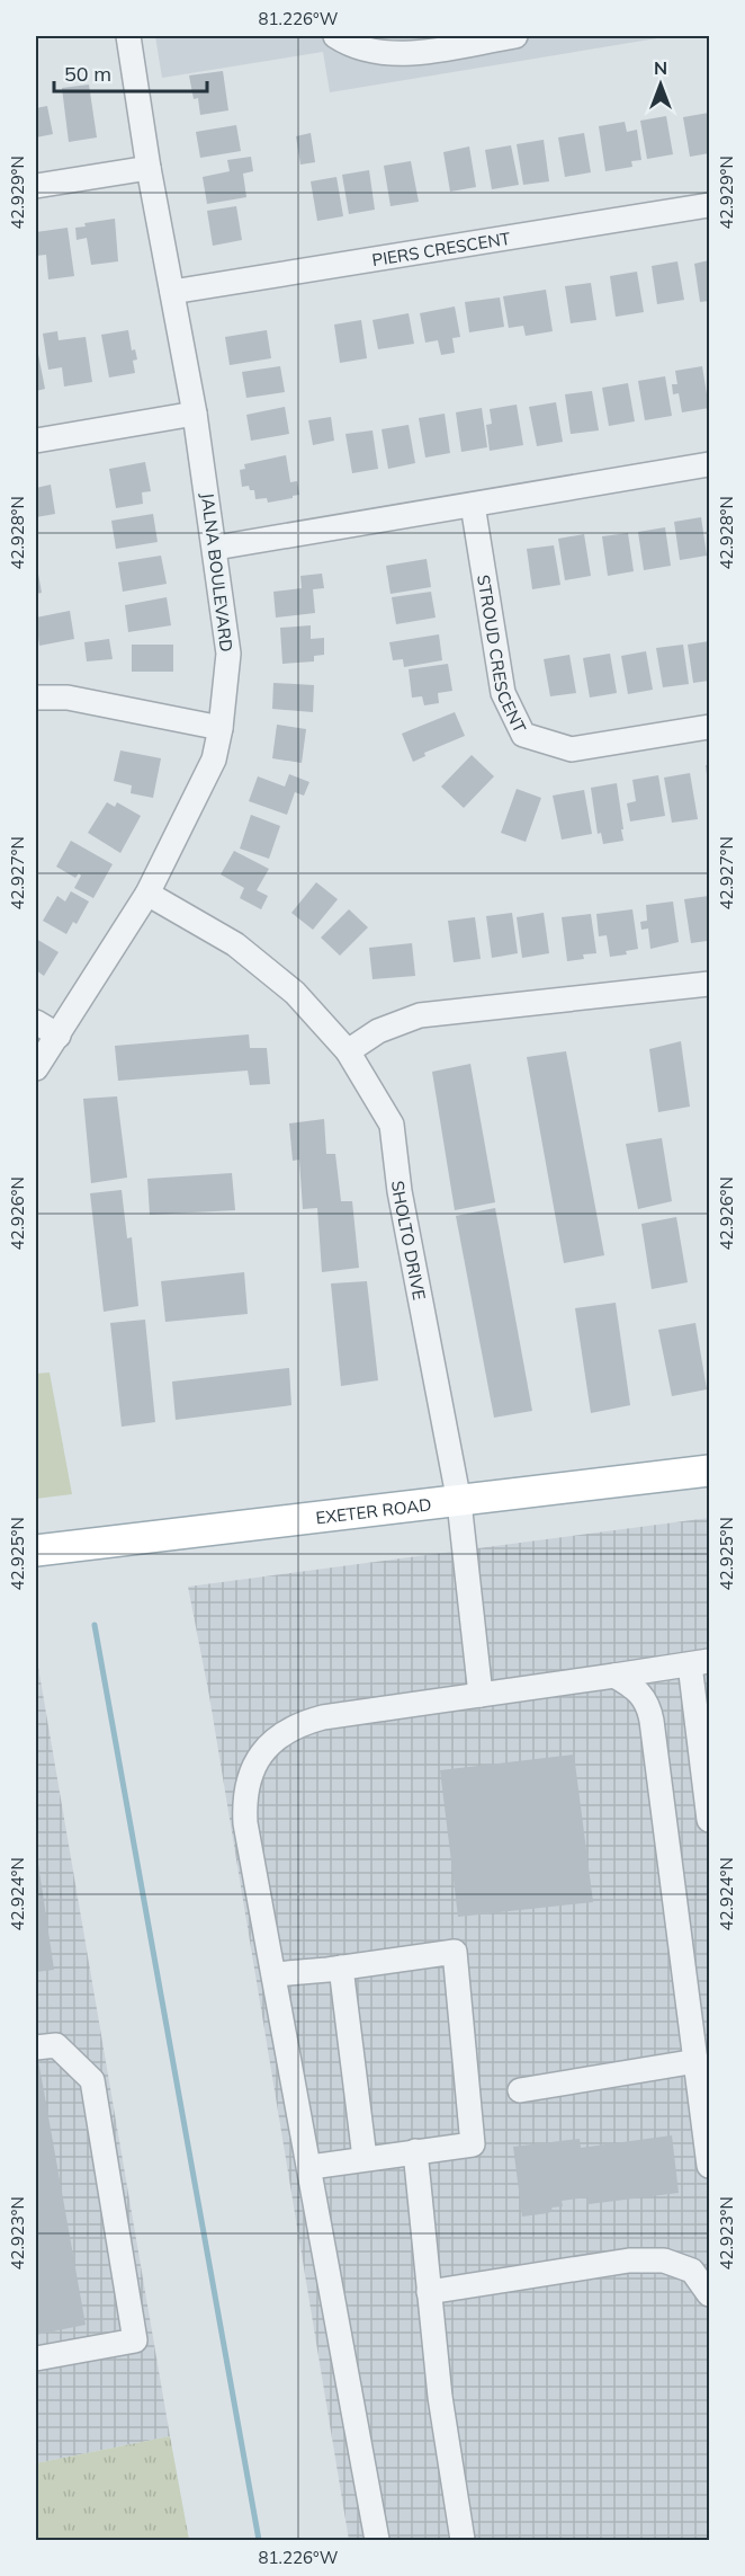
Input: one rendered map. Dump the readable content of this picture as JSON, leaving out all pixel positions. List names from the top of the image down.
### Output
{
  "streets": {
    "main road": ["EXETER ROAD"],
    "street": [
      "PIERS CRESCENT",
      "JALNA BOULEVARD",
      "STROUD CRESCENT",
      "SHOLTO DRIVE"
    ]
  },
  "crossings": [
    ["PIERS CRESCENT", "JALNA BOULEVARD"],
    ["JALNA BOULEVARD", "SHOLTO DRIVE"],
    ["SHOLTO DRIVE", "EXETER ROAD"]
  ],
  "scale_bar": "50 m",
  "north": "top",
  "coordinates": [
    "81.226°W",
    "42.929°N",
    "42.928°N",
    "42.927°N",
    "42.926°N",
    "42.925°N",
    "42.924°N",
    "42.923°N"
  ]
}
